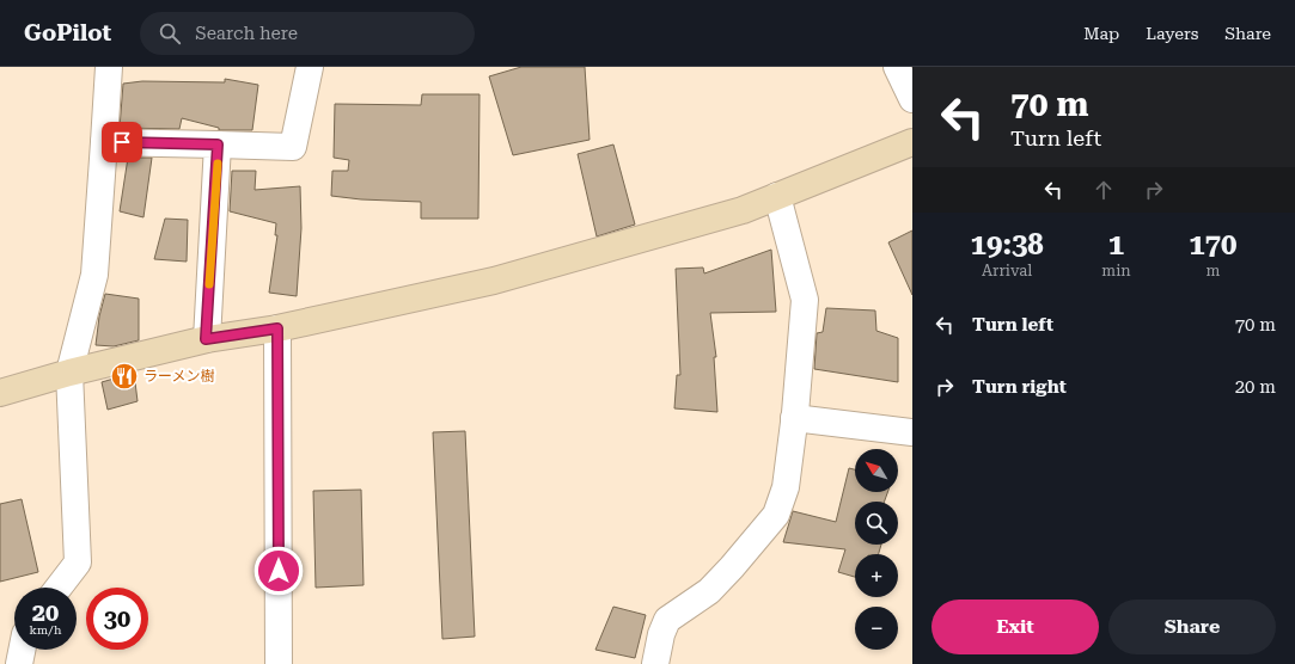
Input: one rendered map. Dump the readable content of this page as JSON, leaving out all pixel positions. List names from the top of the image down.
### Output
{
  "places": {
    "restaurant": ["ラーメン樹"]
  },
  "north": "top left",
  "page": {
    "header": "GoPilot",
    "search": "Search here",
    "nav": ["Map", "Layers", "Share"],
    "turn": ["70 m", "Turn left"],
    "eta": [
      "19:38",
      "Arrival",
      "1",
      "min",
      "170",
      "m"
    ],
    "list": [
      {
        "name": "Turn left",
        "value": "70 m"
      },
      {
        "name": "Turn right",
        "value": "20 m"
      }
    ],
    "map_buttons": ["+", "−"],
    "speed": "20 km/h",
    "limit": "30",
    "buttons": ["Exit", "Share"]
  }
}
